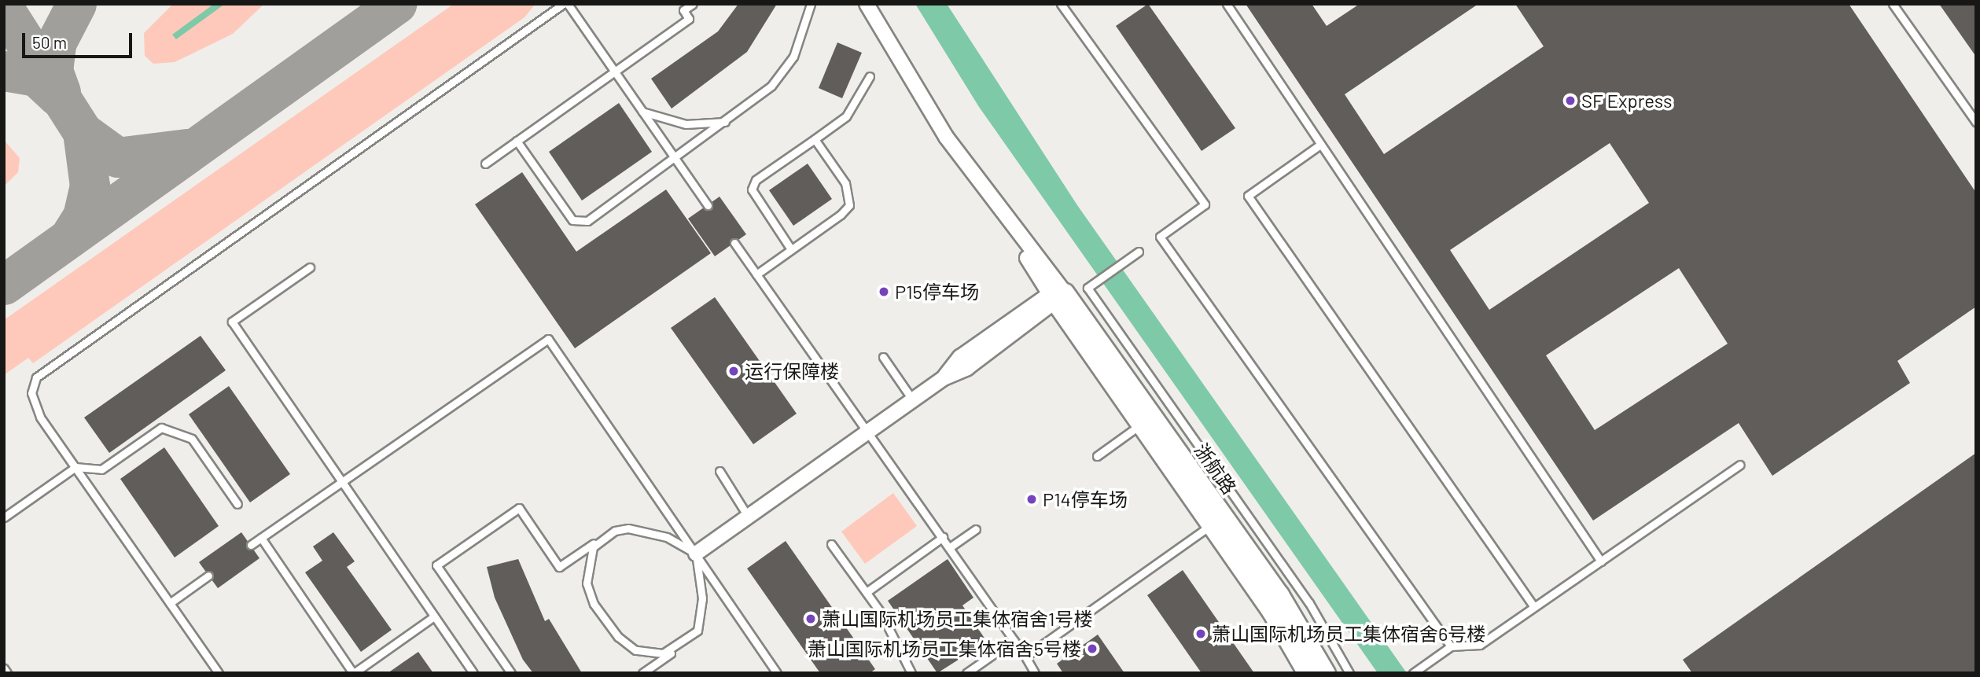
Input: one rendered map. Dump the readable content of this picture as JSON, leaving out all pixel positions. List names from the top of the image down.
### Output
{
  "streets": {
    "street": ["浙航路"]
  },
  "places": [
    "SF Express",
    "P15停车场",
    "运行保障楼",
    "P14停车场",
    "萧山国际机场员工集体宿舍1号楼",
    "萧山国际机场员工集体宿舍6号楼",
    "萧山国际机场员工集体宿舍5号楼"
  ],
  "scale_bar": "50 m"
}
